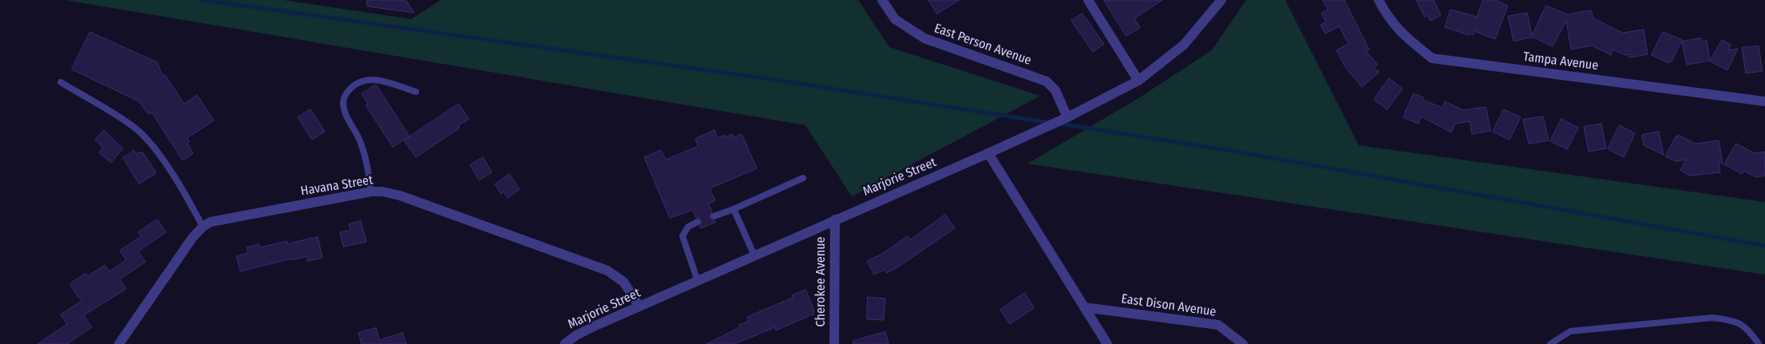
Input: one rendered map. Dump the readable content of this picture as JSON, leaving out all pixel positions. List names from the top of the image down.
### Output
{
  "streets": {
    "street": [
      "East Person Avenue",
      "Tampa Avenue",
      "Marjorie Street",
      "Havana Street",
      "Cherokee Avenue",
      "East Dison Avenue"
    ]
  },
  "crossings": [
    ["East Person Avenue", "Marjorie Street"],
    ["Marjorie Street", "Havana Street"],
    ["Marjorie Street", "Cherokee Avenue"]
  ]
}
